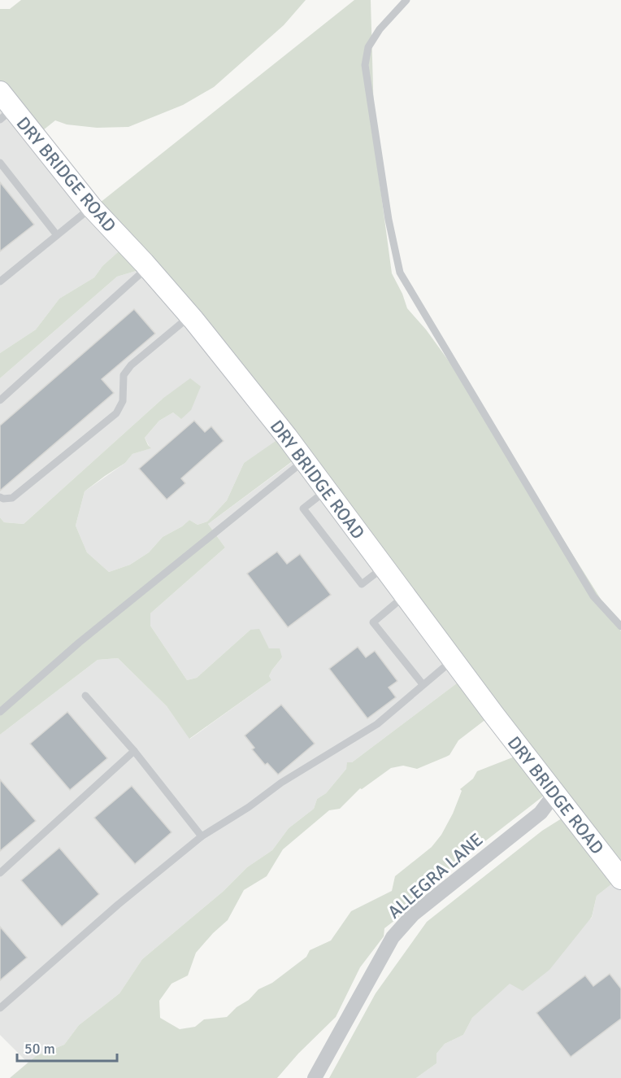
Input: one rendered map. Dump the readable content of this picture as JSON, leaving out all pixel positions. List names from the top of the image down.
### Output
{
  "streets": {
    "street": ["DRY BRIDGE ROAD", "ALLEGRA LANE"]
  },
  "crossings": [
    ["DRY BRIDGE ROAD", "ALLEGRA LANE"]
  ],
  "scale_bar": "50 m"
}
